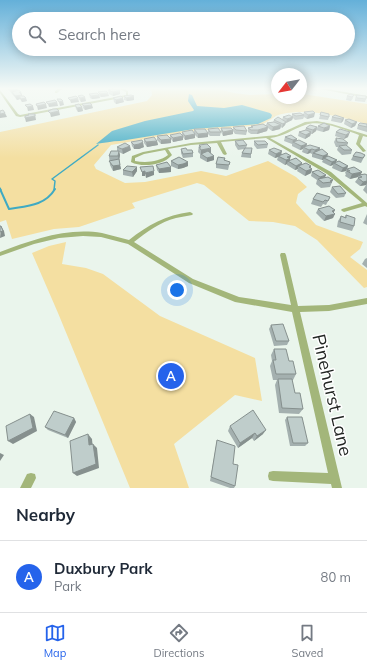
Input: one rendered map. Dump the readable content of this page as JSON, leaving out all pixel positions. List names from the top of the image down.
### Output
{
  "streets": {
    "street": ["Pinehurst Lane"]
  },
  "north": "bottom left",
  "page": {
    "search": "Search here",
    "pins": "A",
    "heading": "Nearby",
    "list": [
      {
        "mark": "A",
        "name": "Duxbury Park",
        "note": "Park",
        "value": "80 m"
      }
    ],
    "nav": ["Map", "Directions", "Saved"]
  }
}
